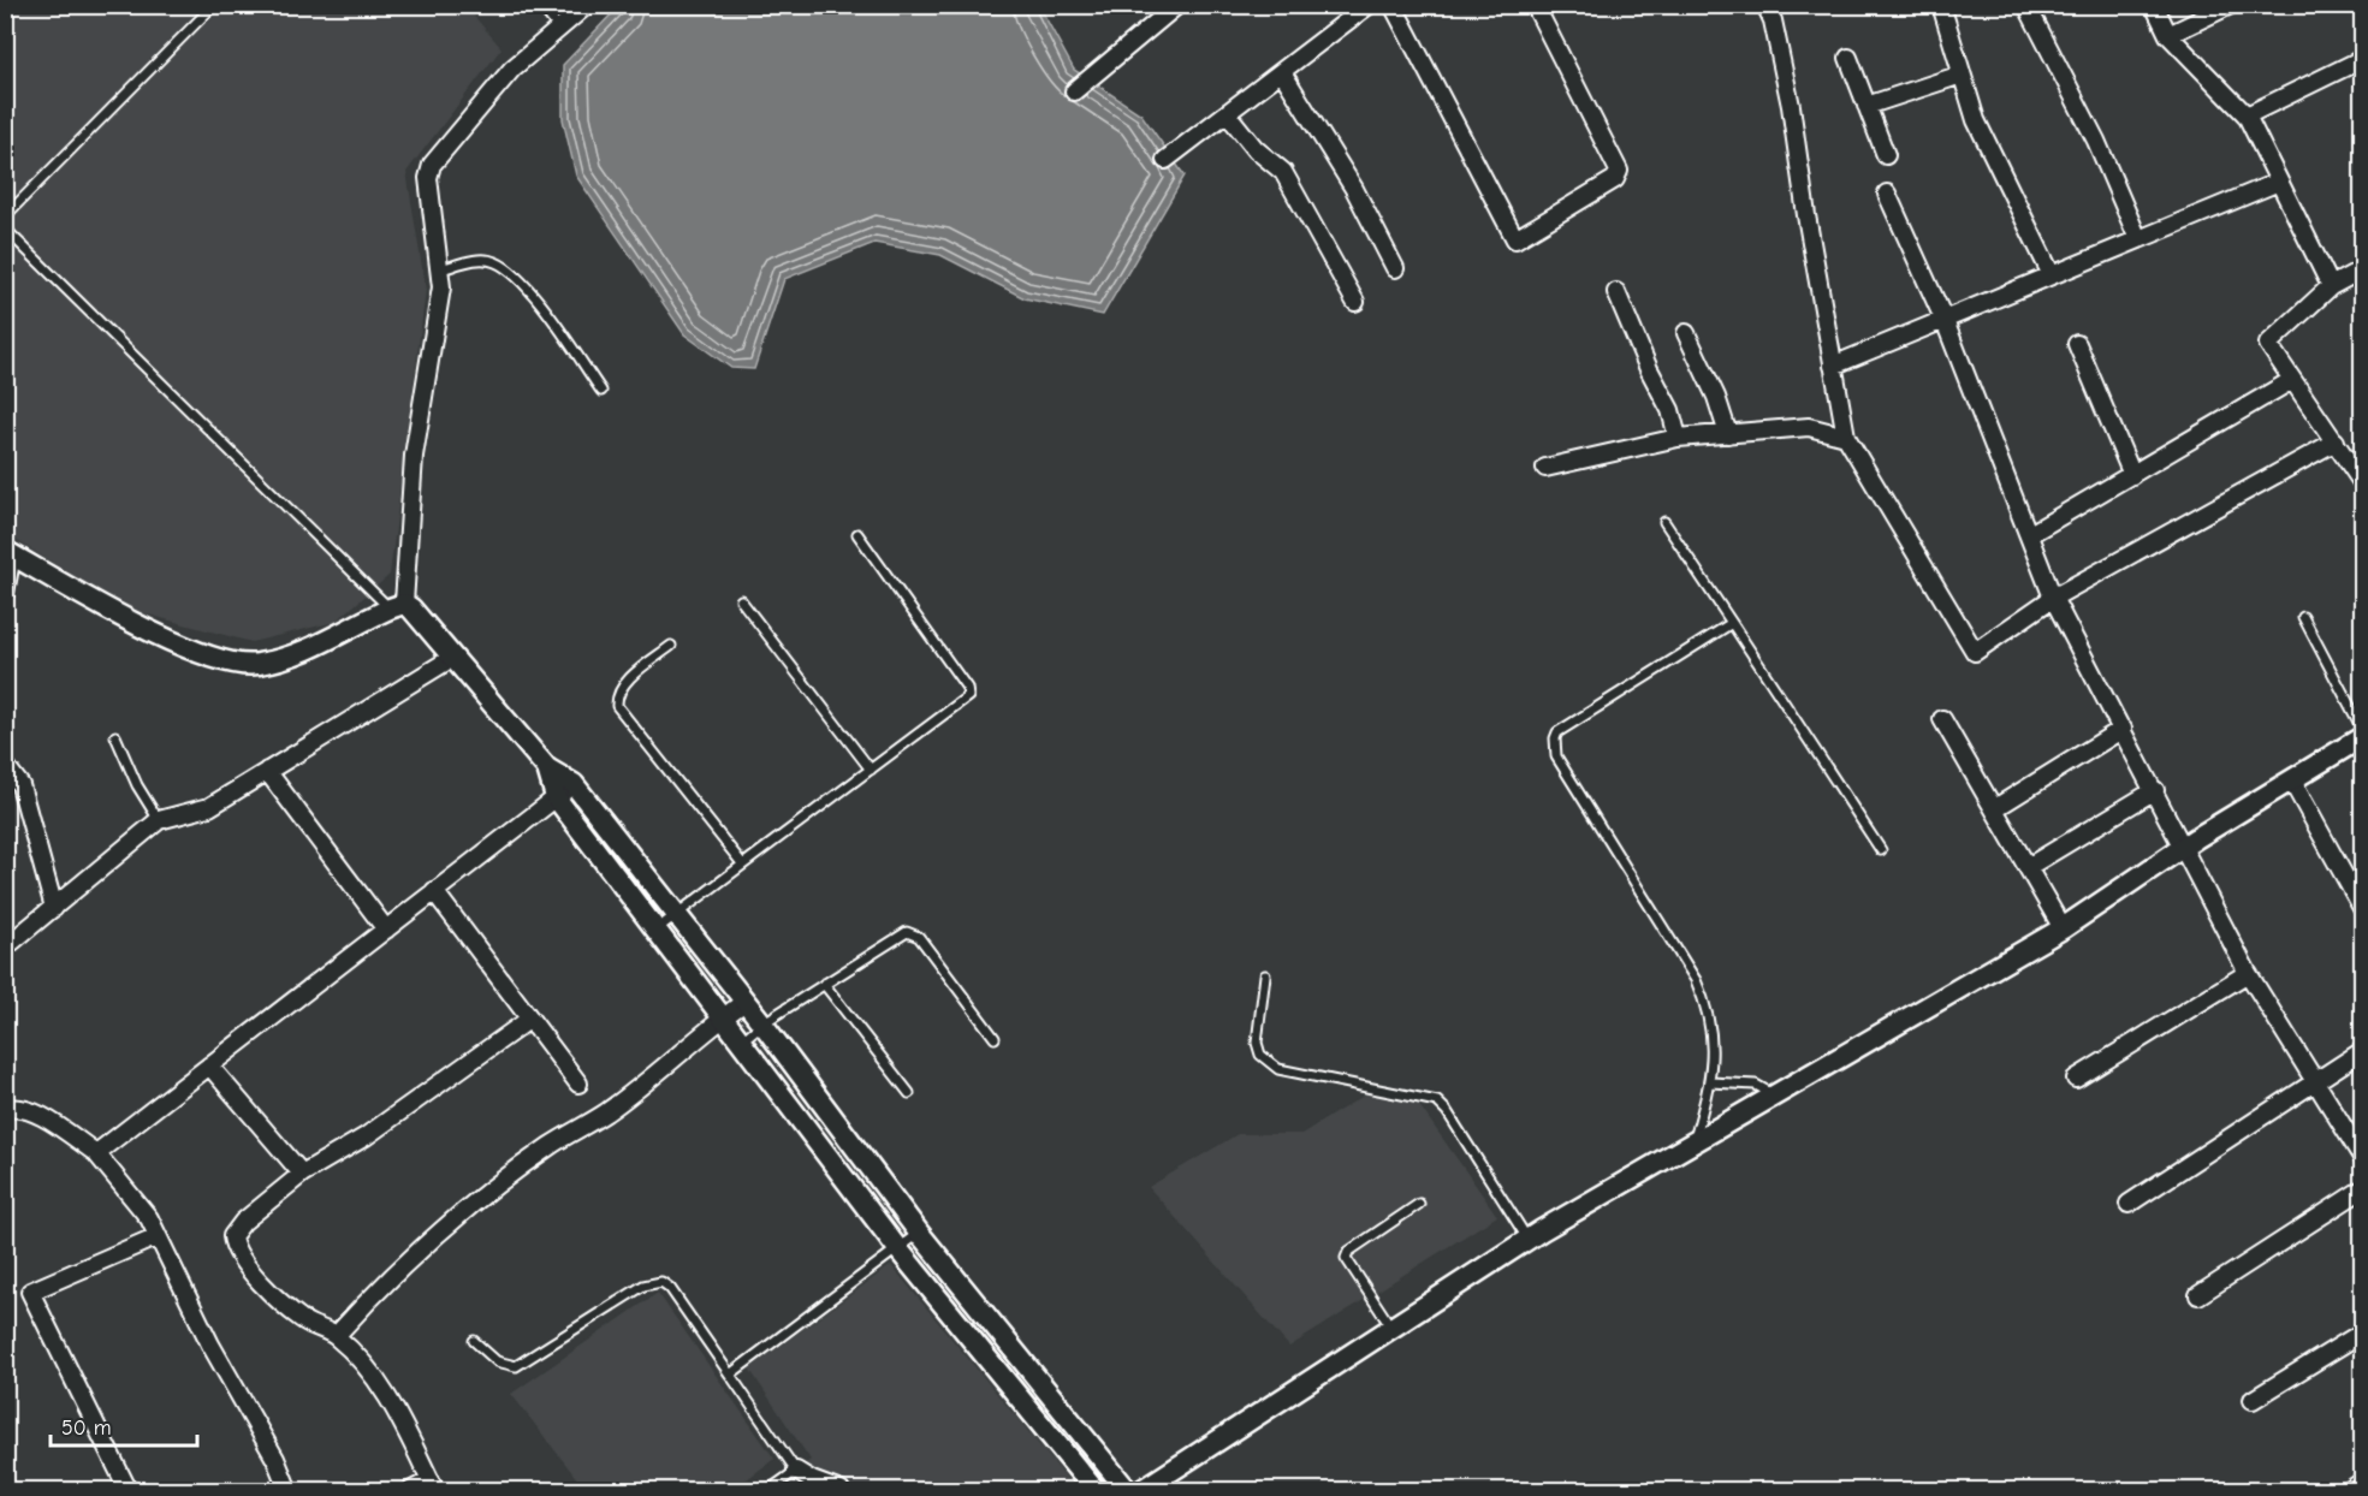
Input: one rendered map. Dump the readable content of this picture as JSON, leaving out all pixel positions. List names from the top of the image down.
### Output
{
  "scale_bar": "50 m"
}
